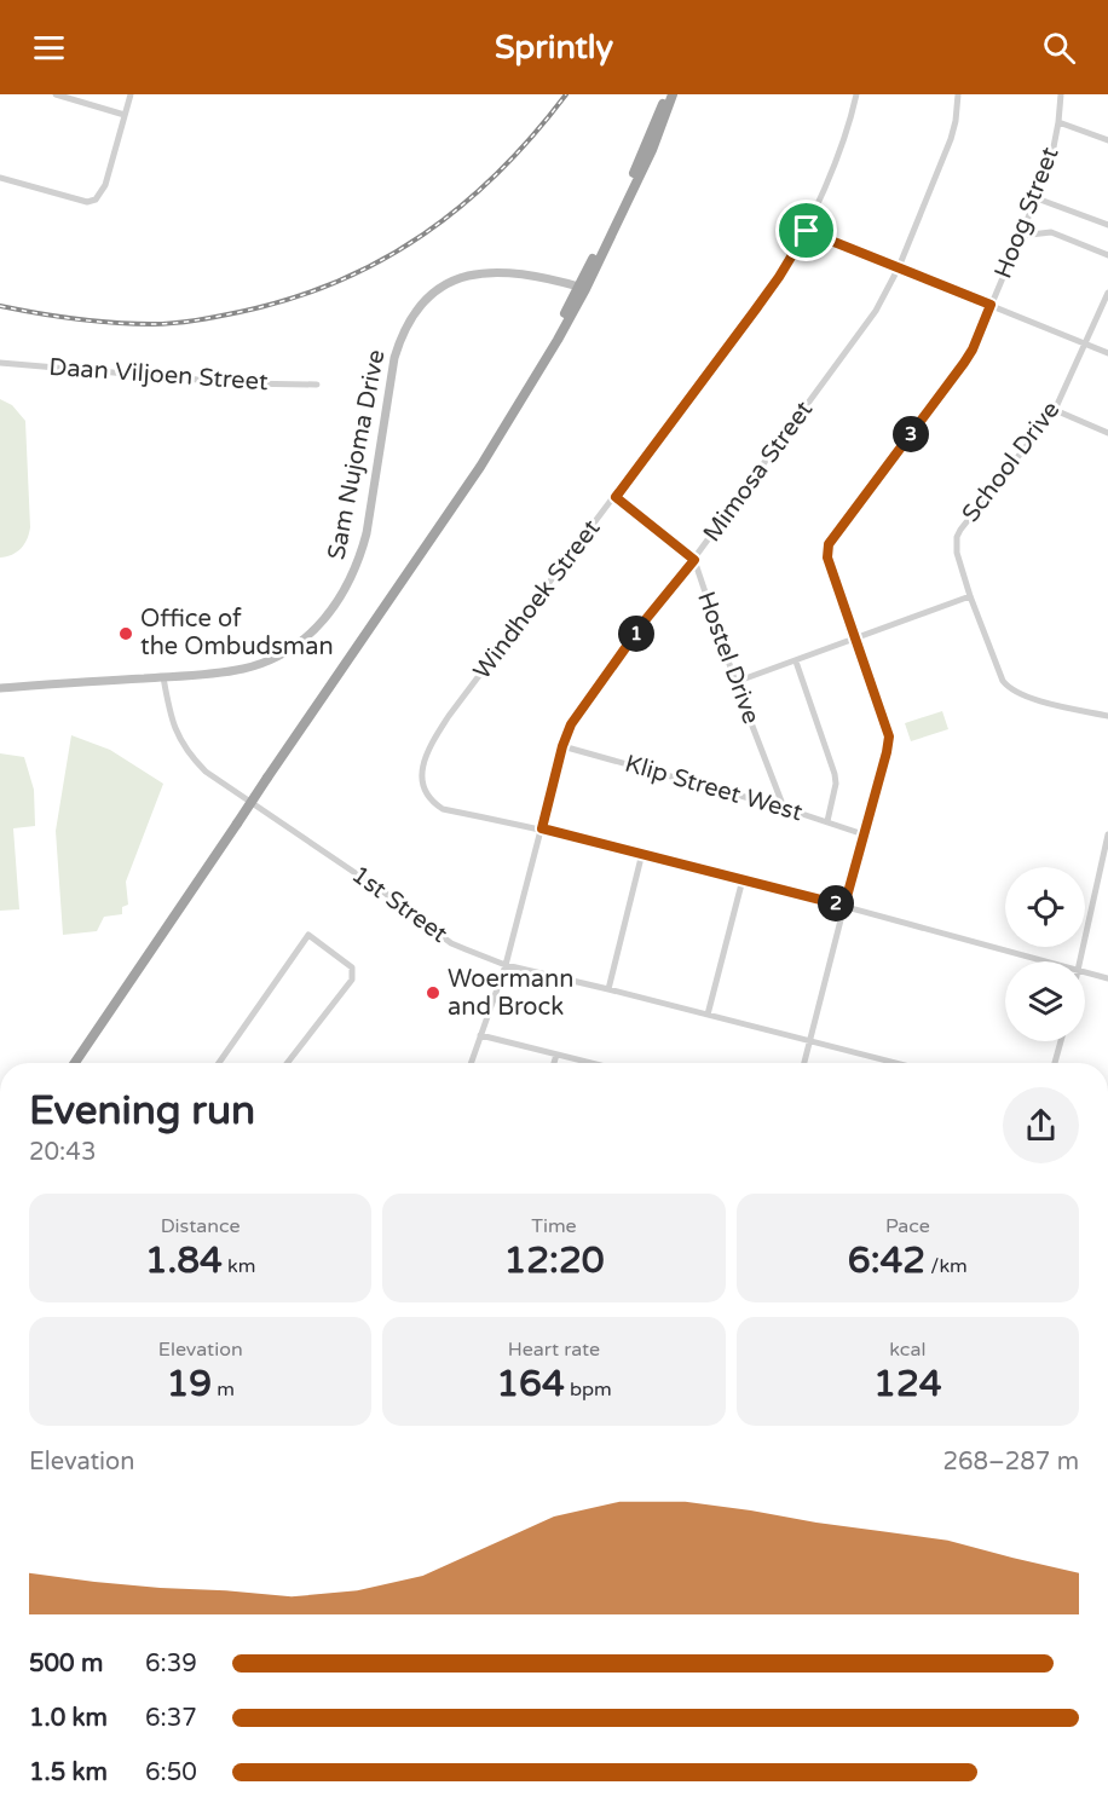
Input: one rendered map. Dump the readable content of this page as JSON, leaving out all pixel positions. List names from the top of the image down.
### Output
{
  "streets": {
    "main road": ["Sam Nujoma Drive"],
    "street": [
      "Hoog Street",
      "Daan Viljoen Street",
      "School Drive",
      "Mimosa Street",
      "Windhoek Street",
      "Hostel Drive",
      "Klip Street West",
      "1st Street"
    ]
  },
  "crossings": [
    ["Hoog Street", "Klip Street West"],
    ["Hoog Street", "1st Street"],
    ["Sam Nujoma Drive", "1st Street"],
    ["Mimosa Street", "Windhoek Street"],
    ["Mimosa Street", "Hostel Drive"],
    ["Mimosa Street", "Klip Street West"],
    ["Mimosa Street", "1st Street"],
    ["Windhoek Street", "Hostel Drive"],
    ["Hostel Drive", "Klip Street West"]
  ],
  "places": ["Office of the Ombudsman", "Woermann and Brock"],
  "page": {
    "header": "Sprintly",
    "pins": ["3", "1", "2"],
    "heading": ["Evening run", "20:43"],
    "stats": [
      ["Distance", "1.84 km"],
      ["Time", "12:20"],
      ["Pace", "6:42 /km"],
      ["Elevation", "19 m"],
      ["Heart rate", "164 bpm"],
      ["kcal", "124"]
    ],
    "chart": ["Elevation", "268–287 m"],
    "list": [
      {
        "name": "500 m",
        "note": "6:39"
      },
      {
        "name": "1.0 km",
        "note": "6:37"
      },
      {
        "name": "1.5 km",
        "note": "6:50"
      }
    ]
  }
}
